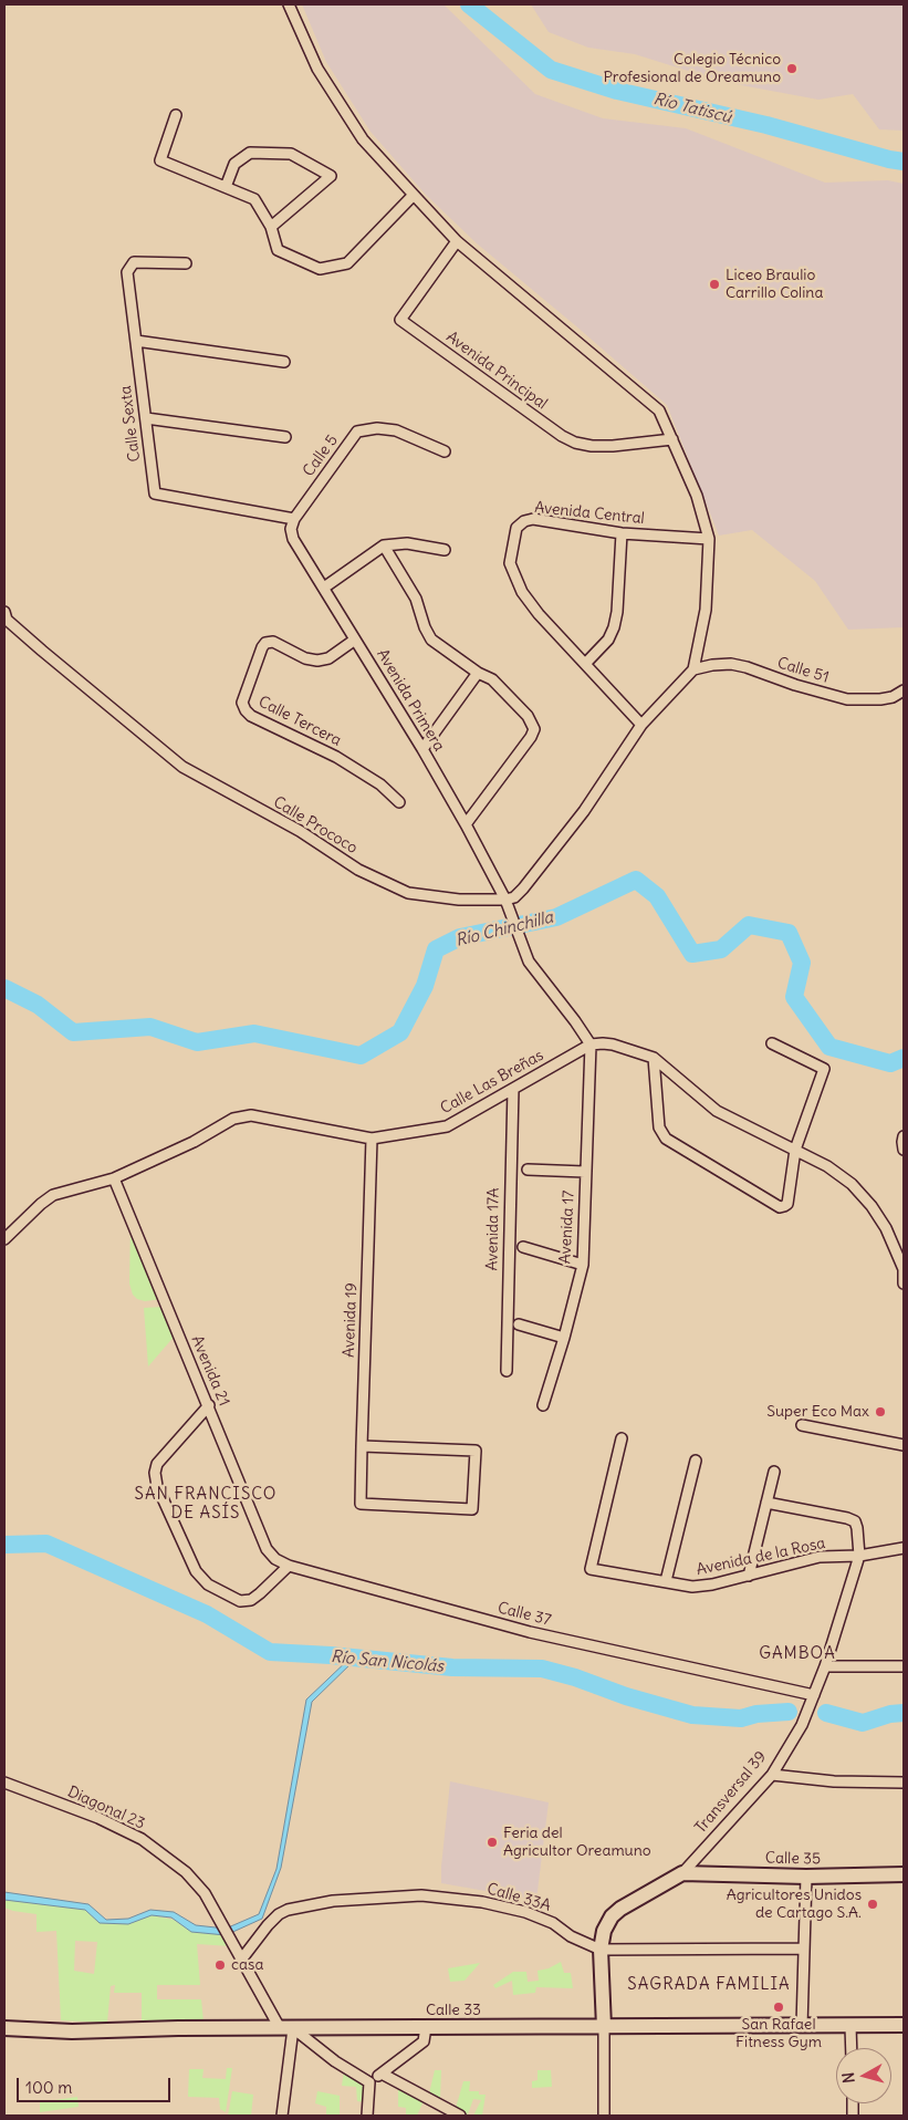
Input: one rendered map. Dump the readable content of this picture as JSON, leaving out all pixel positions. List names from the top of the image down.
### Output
{
  "streets": {
    "main road": ["Transversal 39", "Calle 35", "Calle 33"],
    "street": [
      "Avenida Principal",
      "Calle Sexta",
      "Calle 5",
      "Avenida Central",
      "Calle 51",
      "Avenida Primera",
      "Calle Tercera",
      "Calle Prococo",
      "Calle Las Breñas",
      "Avenida 17",
      "Avenida 17A",
      "Avenida 19",
      "Avenida 21",
      "Avenida de la Rosa",
      "Calle 37",
      "Diagonal 23",
      "Calle 33A"
    ]
  },
  "crossings": [
    ["Calle Sexta", "Calle 5"],
    ["Calle Sexta", "Avenida Primera"],
    ["Calle 5", "Avenida Primera"],
    ["Avenida Primera", "Calle Tercera"],
    ["Avenida Primera", "Calle Prococo"],
    ["Calle Las Breñas", "Avenida 17"],
    ["Calle Las Breñas", "Avenida 17A"],
    ["Calle Las Breñas", "Avenida 19"],
    ["Calle Las Breñas", "Avenida 21"],
    ["Avenida 21", "Calle 37"],
    ["Avenida de la Rosa", "Transversal 39"],
    ["Calle 37", "Transversal 39"],
    ["Transversal 39", "Calle 35"],
    ["Transversal 39", "Calle 33A"],
    ["Diagonal 23", "Calle 33A"]
  ],
  "districts": ["SAN FRANCISCO DE ASÍS", "GAMBOA", "SAGRADA FAMILIA"],
  "water": ["Río Tatiscú", "Río Chinchilla", "Río San Nicolás"],
  "places": [
    "Colegio Técnico Profesional de Oreamuno",
    "Liceo Braulio Carrillo Colina",
    "Super Eco Max",
    "Feria del Agricultor Oreamuno",
    "Agricultores Unidos de Cartago S.A.",
    "casa",
    "San Rafael Fitness Gym"
  ],
  "scale_bar": "100 m",
  "north": "left"
}
